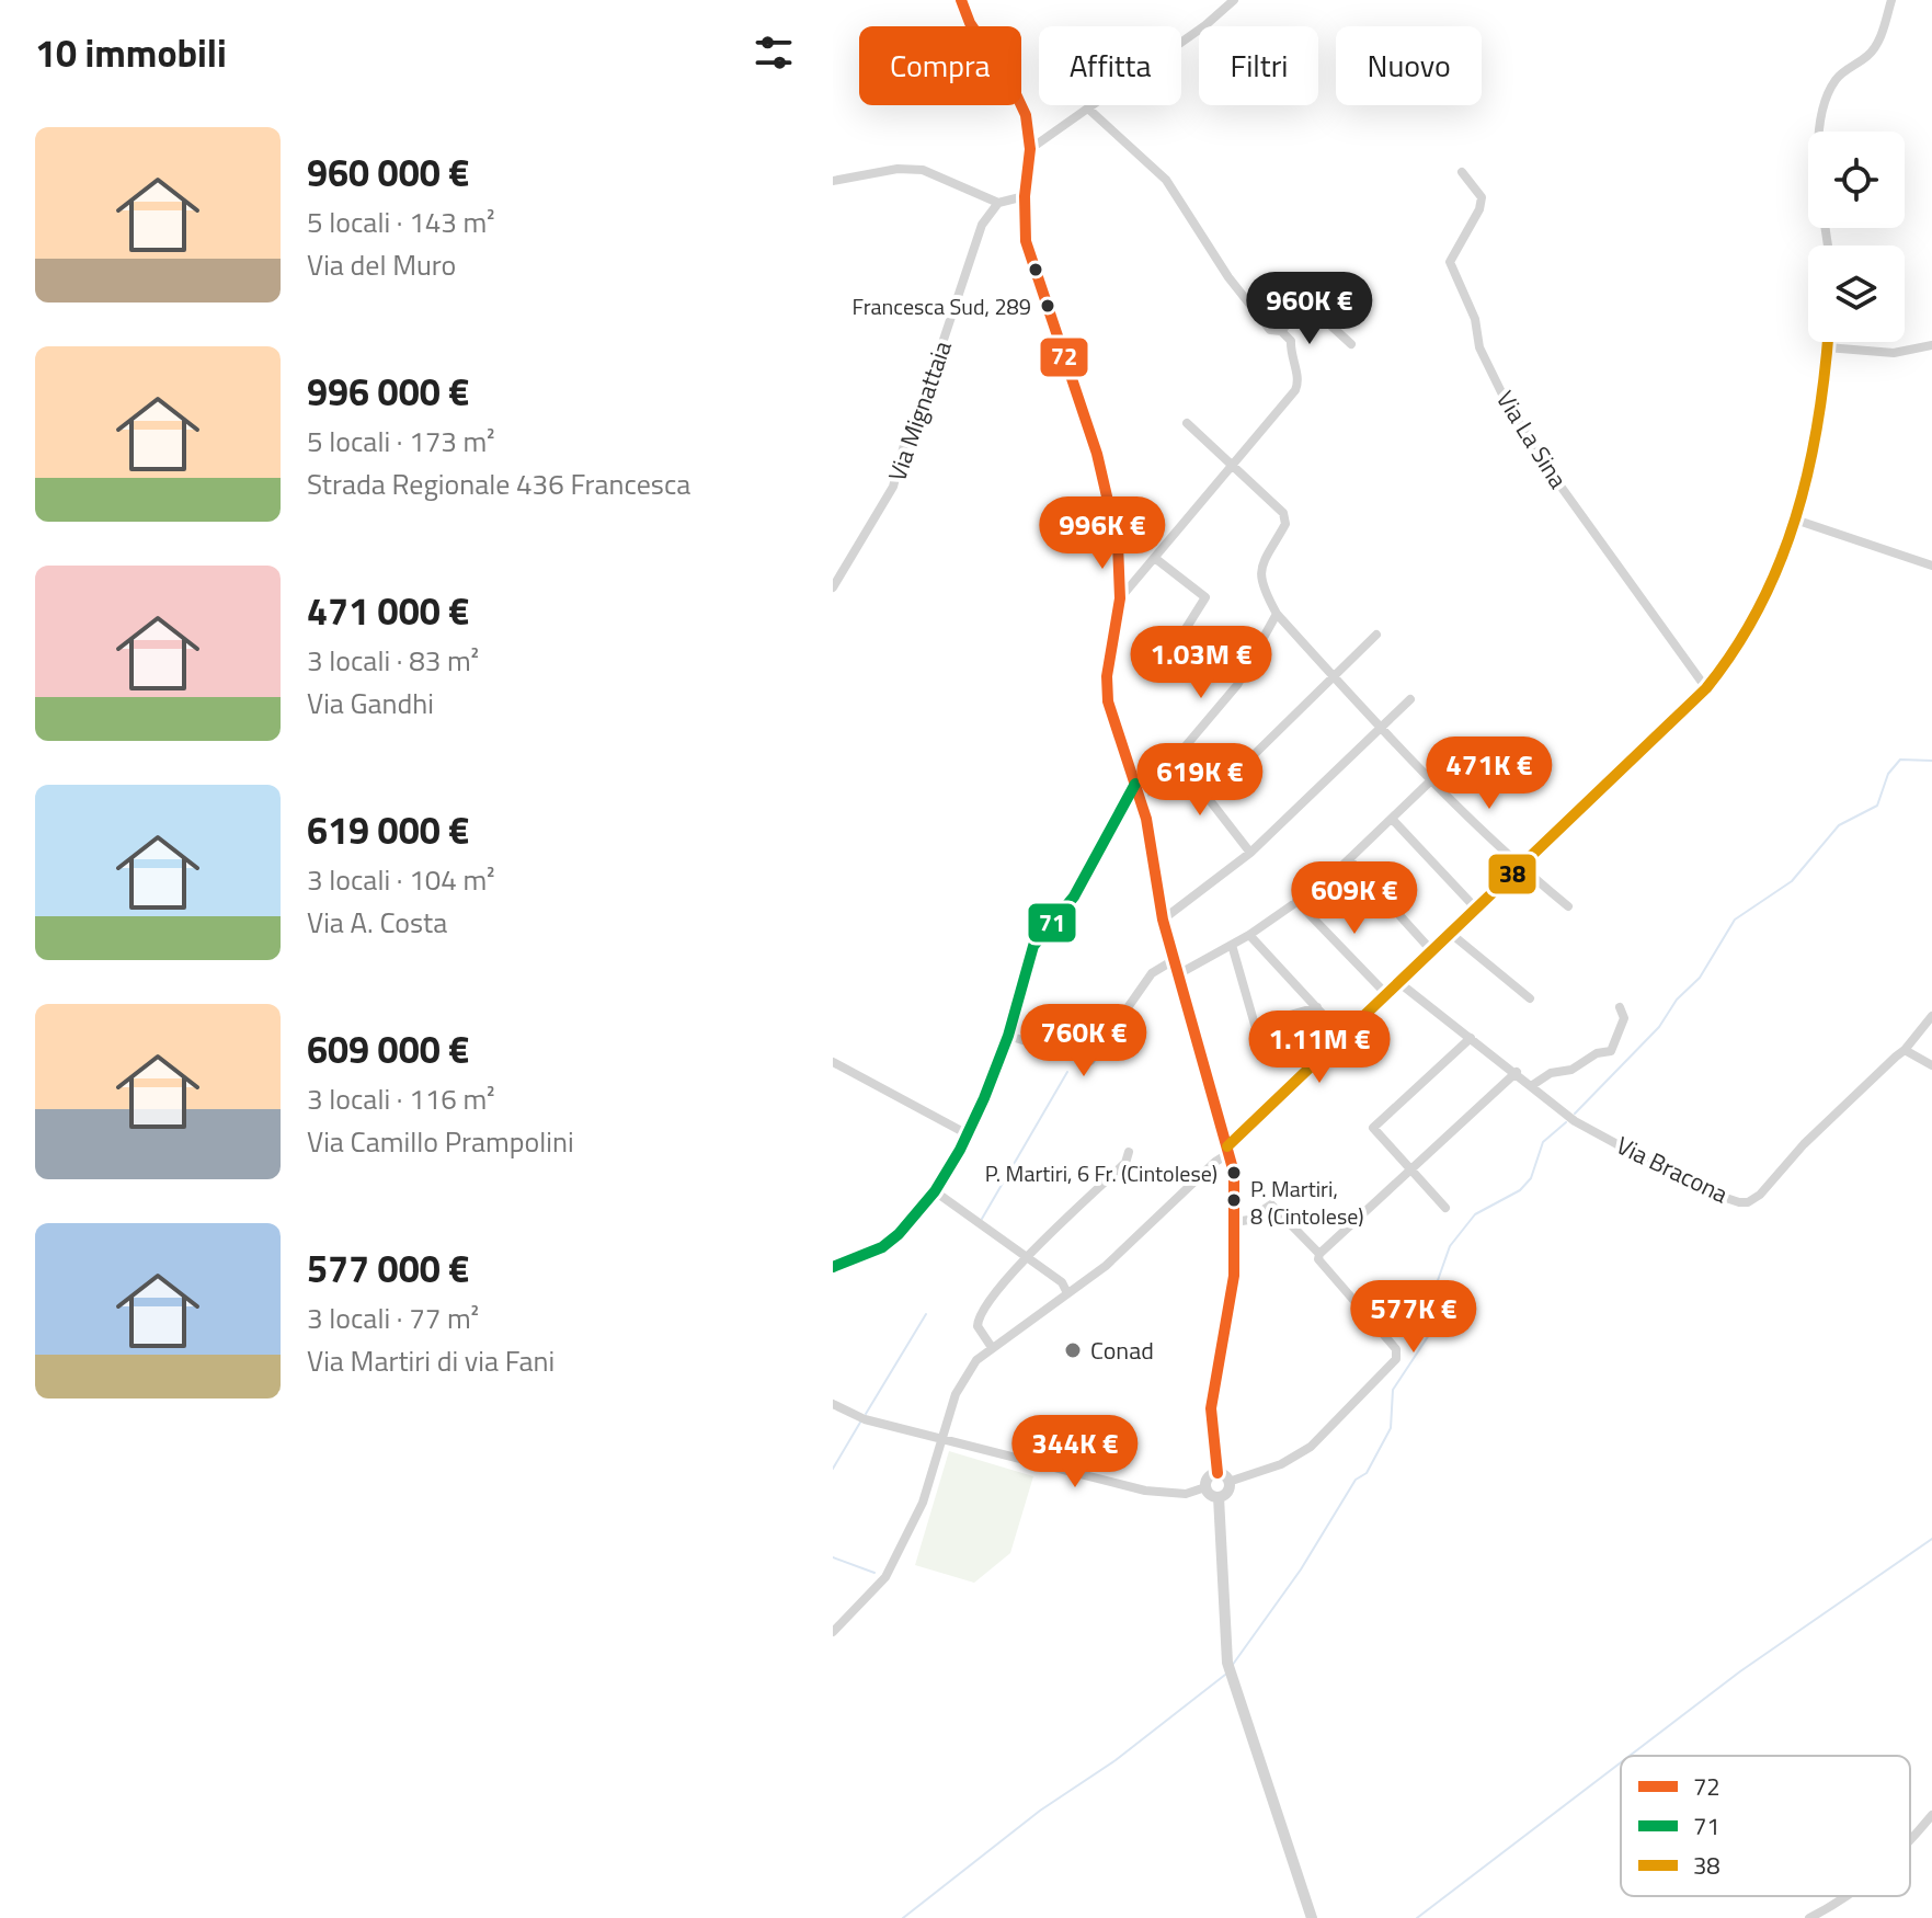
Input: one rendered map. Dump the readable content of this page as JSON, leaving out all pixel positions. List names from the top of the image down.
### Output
{
  "streets": {
    "street": ["Via Mignattaia", "Via La Sina", "Via Bracona"]
  },
  "places": [
    "Francesca Sud, 289",
    "P. Martiri, 6 Fr. (Cintolese)",
    "P. Martiri, 8 (Cintolese)",
    "Conad"
  ],
  "lines": ["transit line 72", "transit line 38", "transit line 71"],
  "legend": ["72", "71", "38"],
  "page": {
    "heading": "10 immobili",
    "chip": [
      "Compra",
      "Affitta",
      "Filtri",
      "Nuovo"
    ],
    "list": [
      {
        "name": "960 000 €",
        "note": "5 locali · 143 m² · Via del Muro"
      },
      {
        "name": "996 000 €",
        "note": "5 locali · 173 m² · Strada Regionale 436 Francesca"
      },
      {
        "name": "471 000 €",
        "note": "3 locali · 83 m² · Via Gandhi"
      },
      {
        "name": "619 000 €",
        "note": "3 locali · 104 m² · Via A. Costa"
      },
      {
        "name": "609 000 €",
        "note": "3 locali · 116 m² · Via Camillo Prampolini"
      },
      {
        "name": "577 000 €",
        "note": "3 locali · 77 m² · Via Martiri di via Fani"
      }
    ],
    "price": [
      "960K €",
      "996K €",
      "1.03M €",
      "471K €",
      "619K €",
      "609K €",
      "760K €",
      "1.11M €",
      "577K €",
      "344K €"
    ]
  }
}
